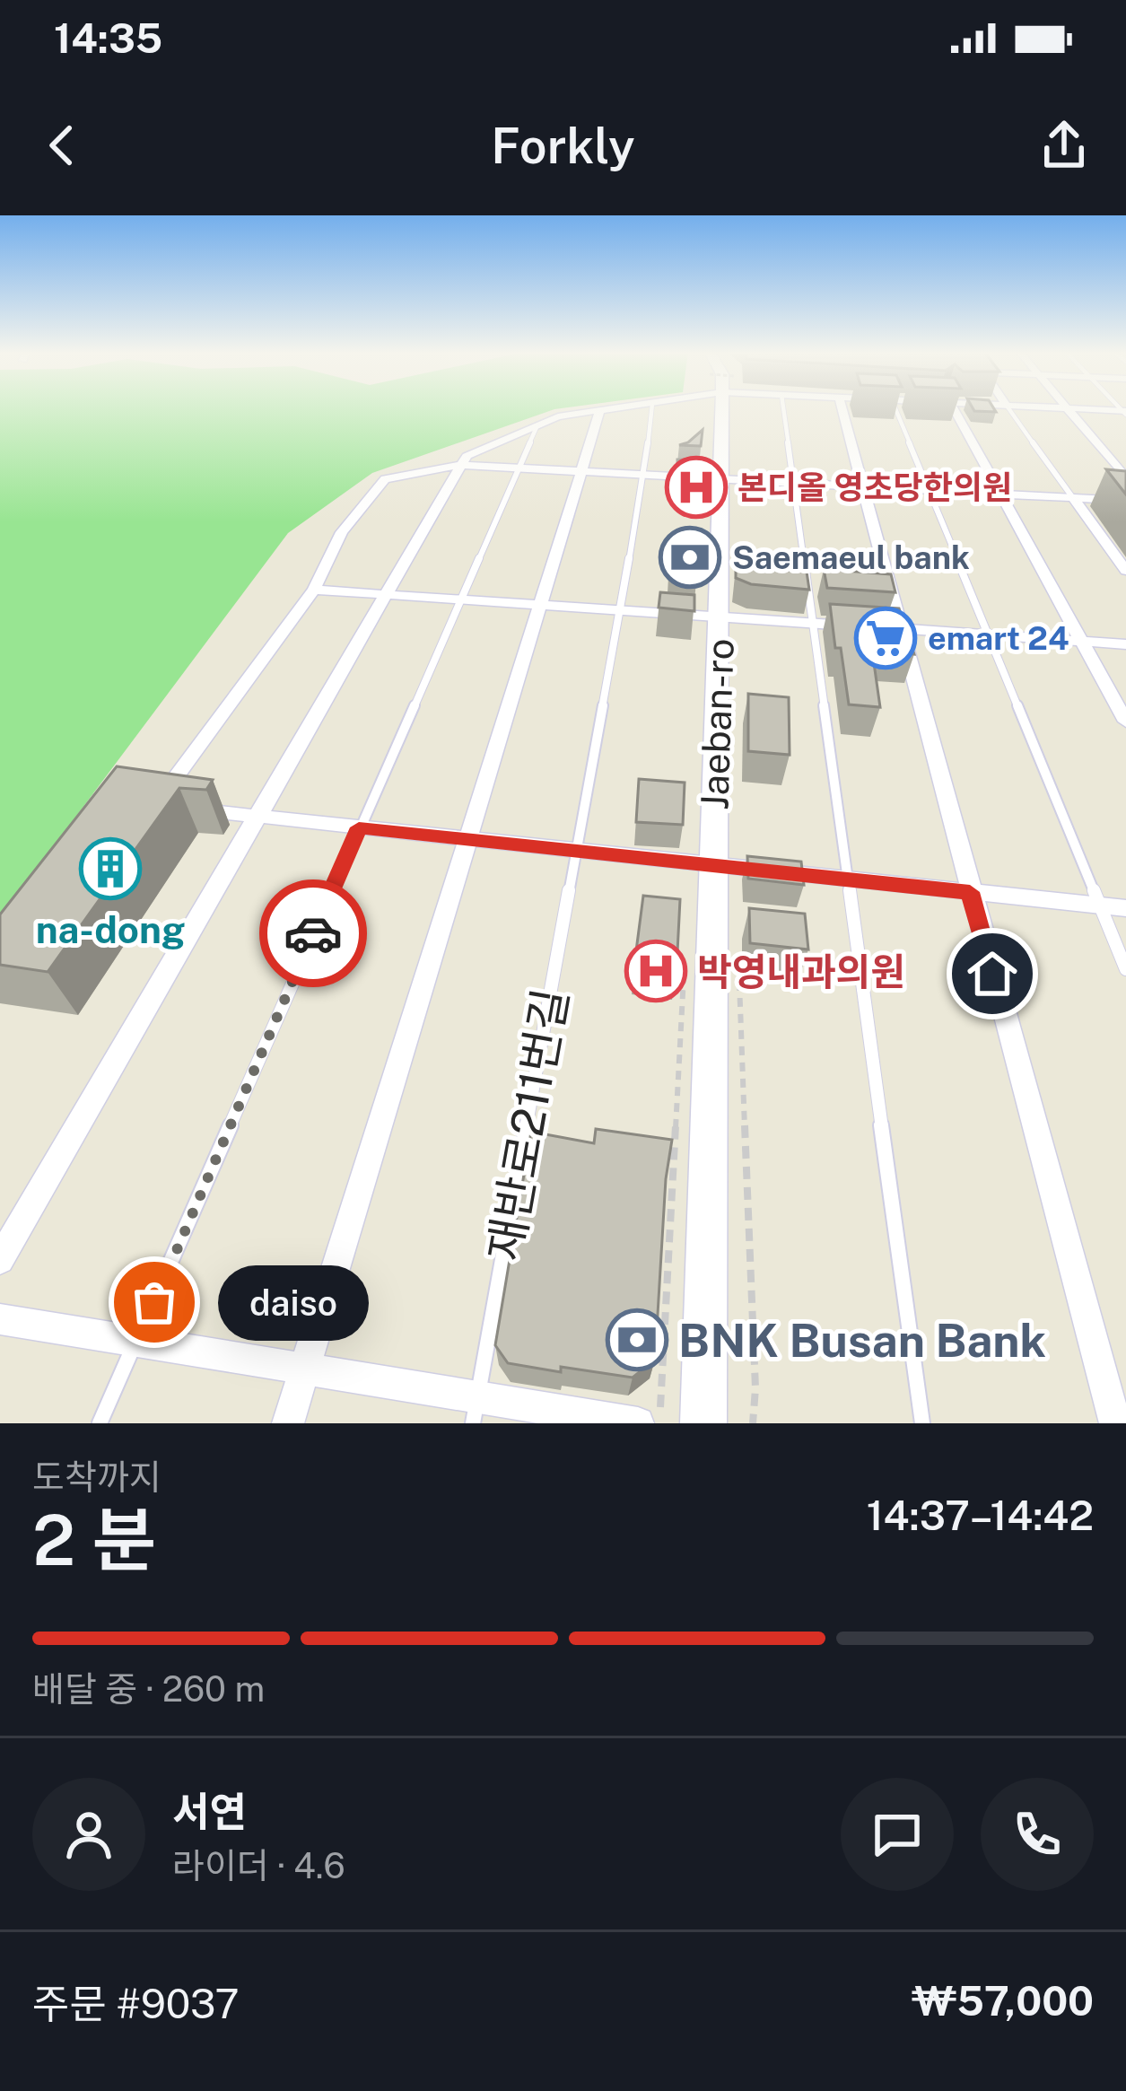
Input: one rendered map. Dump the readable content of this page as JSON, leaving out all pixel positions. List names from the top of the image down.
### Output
{
  "streets": {
    "main road": ["Jaeban-ro"],
    "lane": ["재반로211번길"]
  },
  "places": {
    "hospital": ["본디올 영초당한의원", "박영내과의원"],
    "bank": ["Saemaeul bank", "BNK Busan Bank"],
    "supermarket": ["emart 24"],
    "building": ["na-dong"],
    "other": ["daiso"]
  },
  "page": {
    "status": "14:35",
    "header": "Forkly",
    "bubble": "daiso",
    "heading": ["2 분", "도착까지", "14:37–14:42"],
    "panel": [
      "서연",
      "라이더 · 4.6",
      "주문 #9037",
      "₩57,000"
    ],
    "bar": "배달 중 · 260 m"
  }
}
